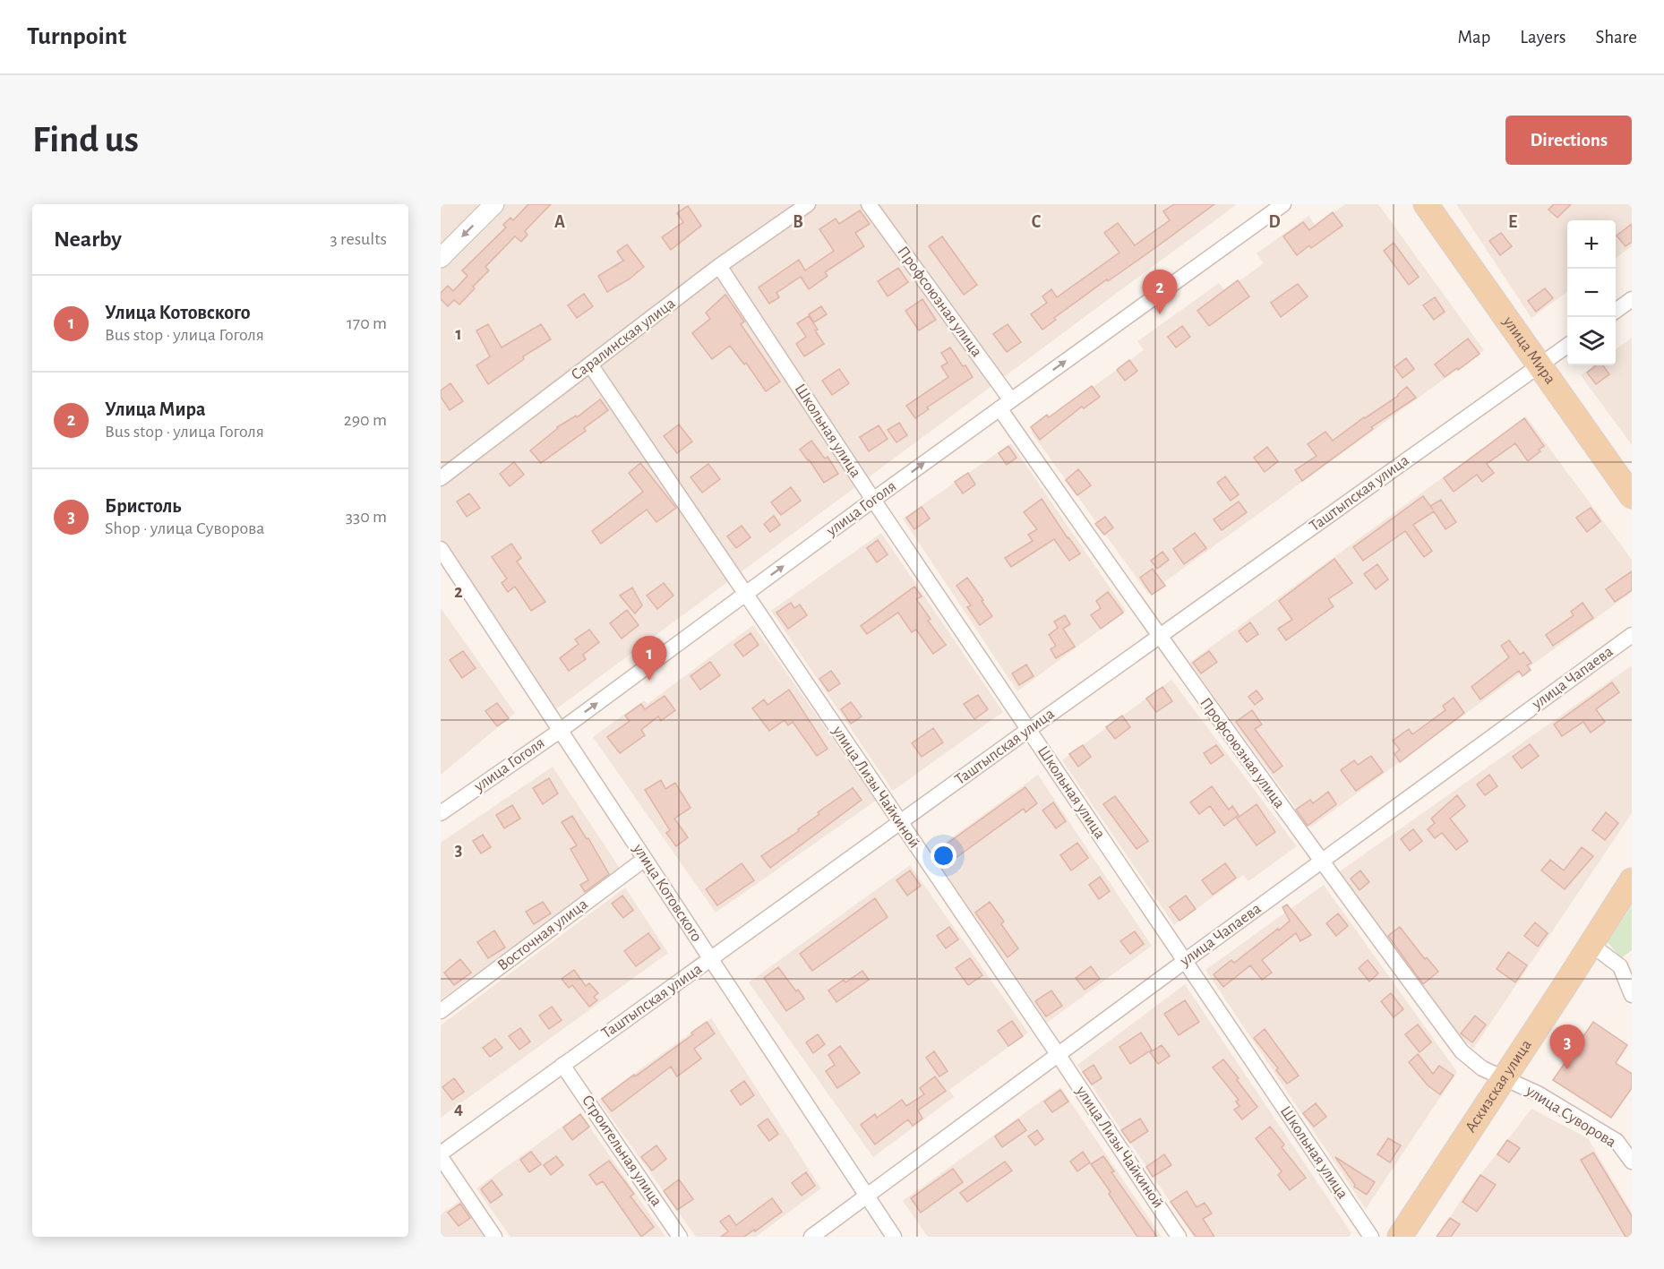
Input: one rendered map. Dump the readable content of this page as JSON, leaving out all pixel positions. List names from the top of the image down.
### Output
{
  "streets": {
    "main road": ["улица Мира", "Аскизская улица"],
    "street": [
      "Профсоюзная улица",
      "Саралинская улица",
      "Школьная улица",
      "Таштыпская улица",
      "улица Гоголя",
      "улица Чапаева",
      "улица Лизы Чайкиной",
      "улица Котовского",
      "Восточная улица",
      "улица Суворова",
      "Строительная улица"
    ]
  },
  "crossings": [
    ["Профсоюзная улица", "Таштыпская улица"],
    ["Профсоюзная улица", "улица Гоголя"],
    ["Профсоюзная улица", "улица Чапаева"],
    ["Профсоюзная улица", "Аскизская улица"],
    ["Профсоюзная улица", "улица Суворова"],
    ["Саралинская улица", "Школьная улица"],
    ["Саралинская улица", "улица Лизы Чайкиной"],
    ["улица Мира", "Таштыпская улица"],
    ["Школьная улица", "Таштыпская улица"],
    ["Школьная улица", "улица Гоголя"],
    ["Школьная улица", "улица Чапаева"],
    ["Таштыпская улица", "улица Лизы Чайкиной"],
    ["Таштыпская улица", "улица Котовского"],
    ["Таштыпская улица", "Строительная улица"],
    ["улица Гоголя", "улица Лизы Чайкиной"],
    ["улица Гоголя", "улица Котовского"],
    ["улица Чапаева", "улица Лизы Чайкиной"],
    ["улица Чапаева", "улица Котовского"],
    ["улица Котовского", "Восточная улица"],
    ["Аскизская улица", "улица Суворова"]
  ],
  "one_way": ["улица Гоголя"],
  "page": {
    "header": "Turnpoint",
    "nav": ["Map", "Layers", "Share"],
    "buttons": "Directions",
    "title": "Find us",
    "heading": ["Nearby", "3 results"],
    "map_buttons": ["+", "−"],
    "pins": ["2", "1", "3"],
    "list": [
      {
        "mark": "1",
        "name": "Улица Котовского",
        "note": "Bus stop · улица Гоголя",
        "value": "170 m"
      },
      {
        "mark": "2",
        "name": "Улица Мира",
        "note": "Bus stop · улица Гоголя",
        "value": "290 m"
      },
      {
        "mark": "3",
        "name": "Бристоль",
        "note": "Shop · улица Суворова",
        "value": "330 m"
      }
    ]
  },
  "grid": {
    "columns": [
      "A",
      "B",
      "C",
      "D",
      "E"
    ],
    "rows": [
      "1",
      "2",
      "3",
      "4"
    ]
  }
}
